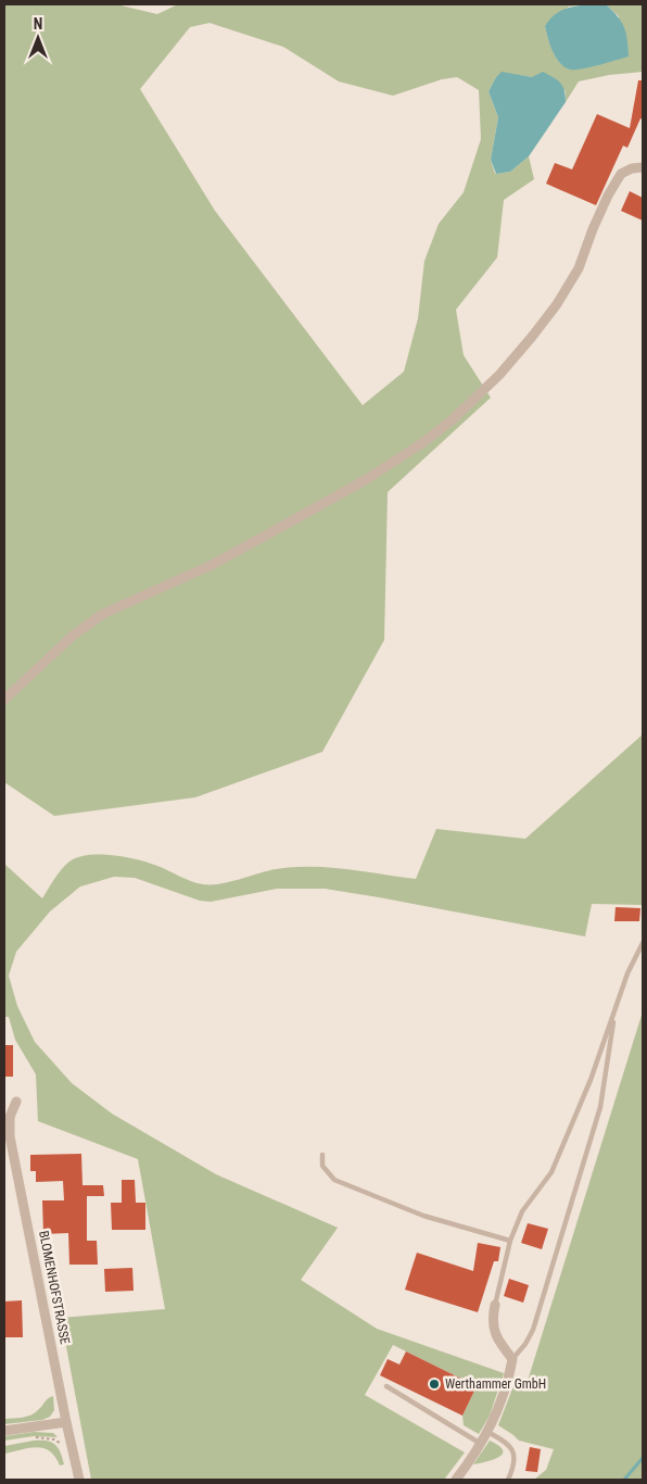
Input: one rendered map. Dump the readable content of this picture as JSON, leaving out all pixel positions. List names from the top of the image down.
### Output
{
  "streets": {
    "street": ["BLOMENHOFSTRASSE"]
  },
  "places": ["Werthammer GmbH"],
  "north": "top"
}
